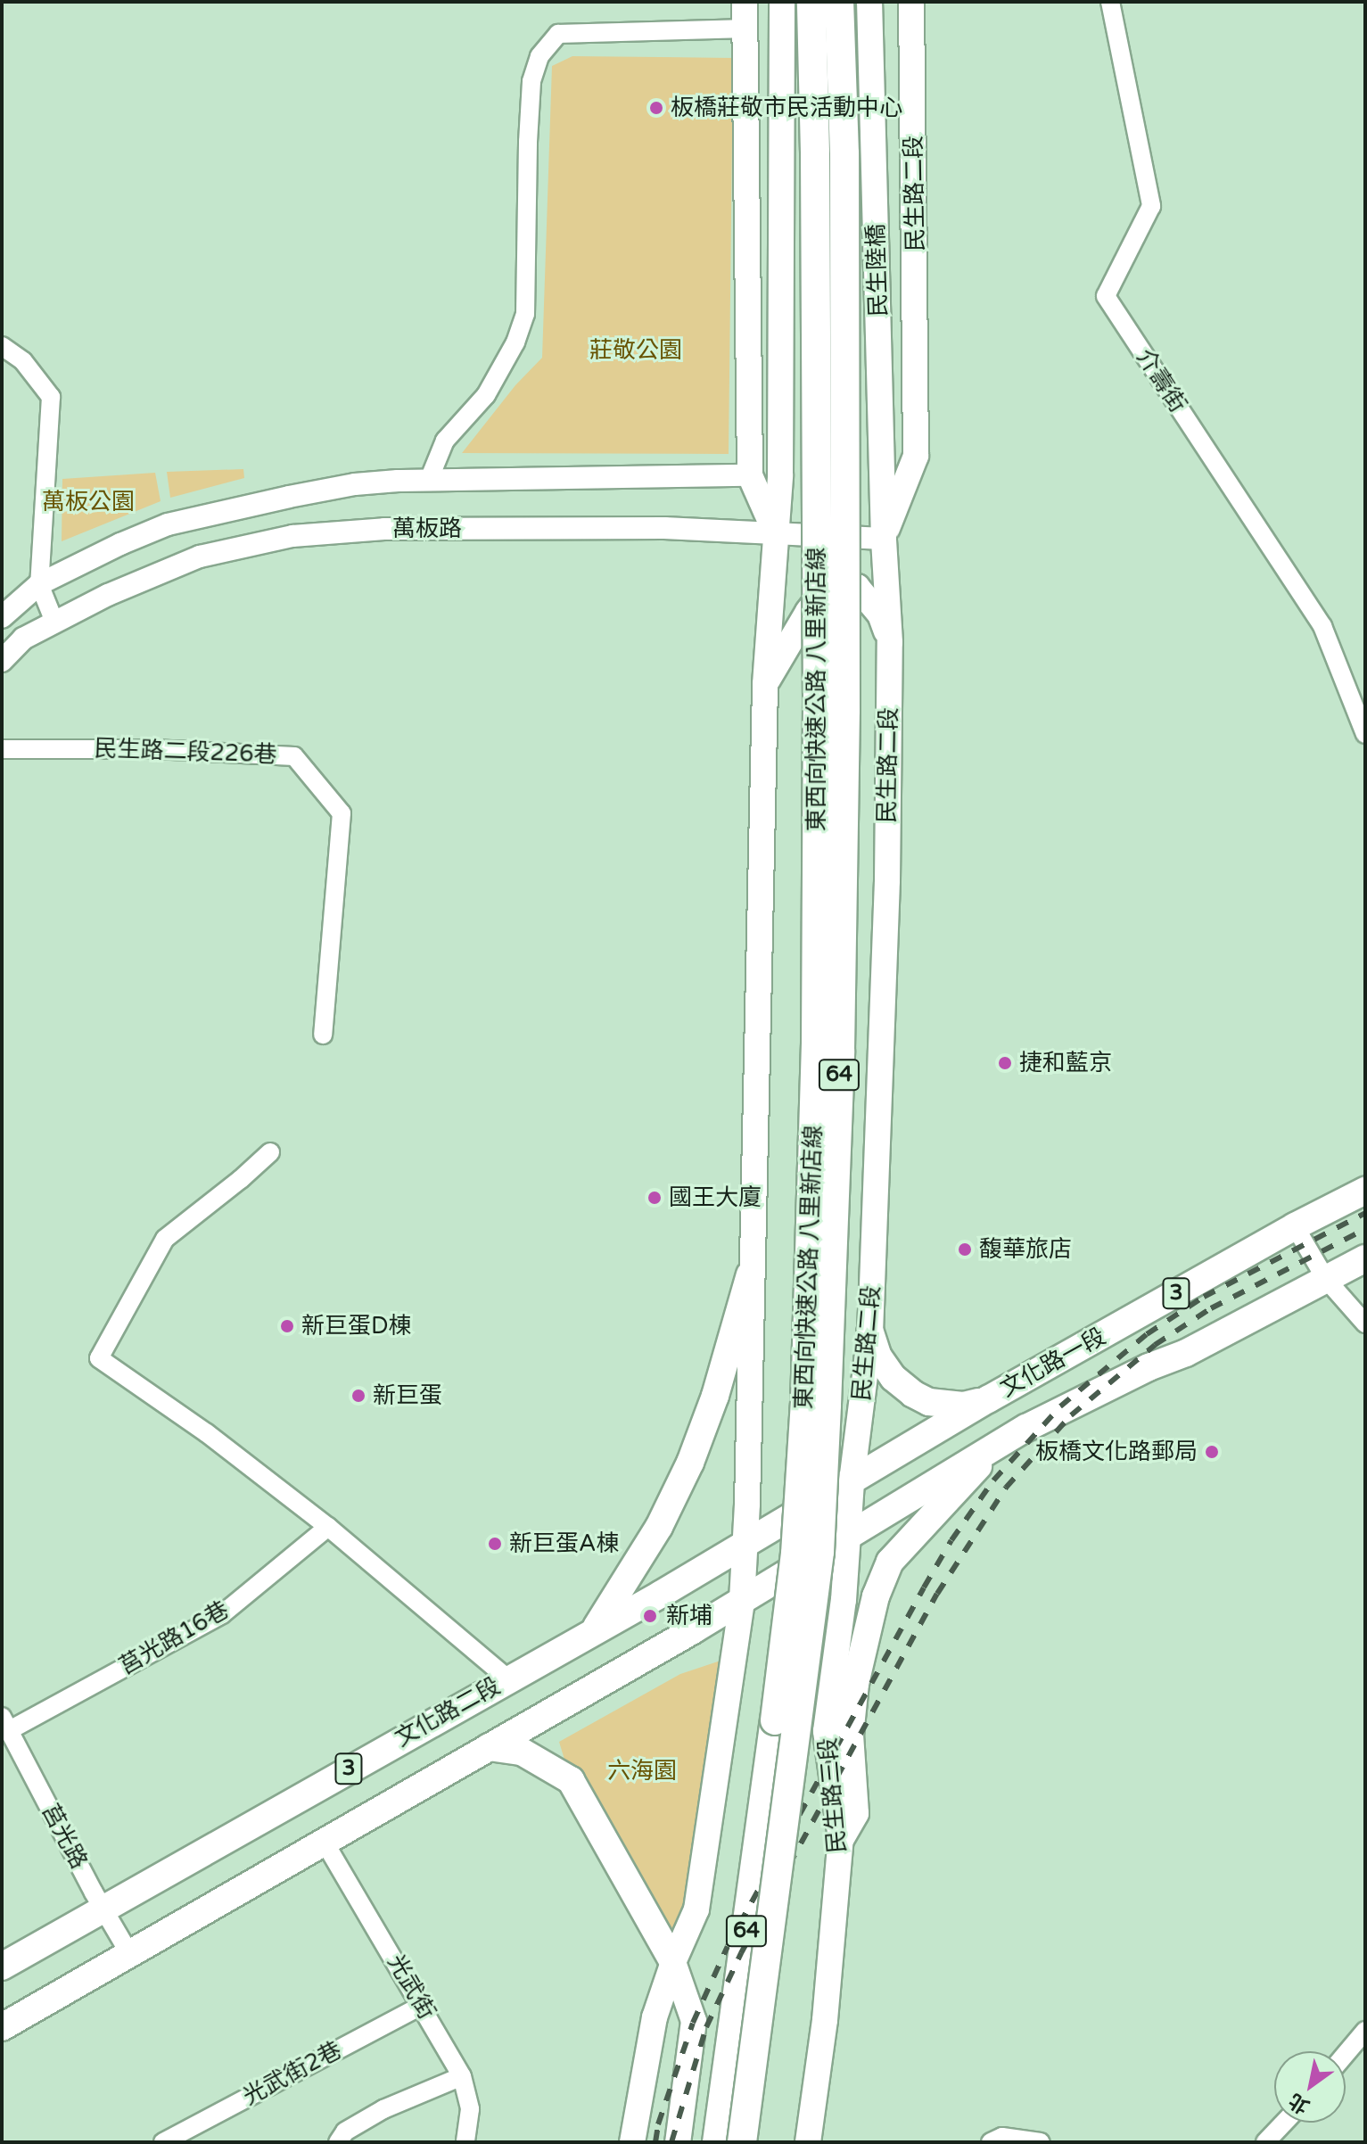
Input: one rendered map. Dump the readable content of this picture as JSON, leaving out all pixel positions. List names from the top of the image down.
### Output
{
  "streets": {
    "highway": ["東西向快速公路 八里新店線", "64"],
    "main road": [
      "民生路二段",
      "民生陸橋",
      "3",
      "文化路一段",
      "文化路二段",
      "民生路三段"
    ],
    "street": [
      "介壽街",
      "萬板路",
      "民生路二段226巷",
      "莒光路16巷",
      "莒光路",
      "光武街",
      "光武街2巷"
    ]
  },
  "crossings": [
    ["民生路二段", "民生陸橋"],
    ["民生路二段", "萬板路"],
    ["民生路二段", "文化路一段"],
    ["民生路二段", "民生路三段"],
    ["民生陸橋", "萬板路"],
    ["3", "文化路一段"],
    ["3", "莒光路"],
    ["3", "光武街"],
    ["文化路一段", "文化路二段"],
    ["文化路一段", "民生路三段"],
    ["莒光路16巷", "莒光路"],
    ["文化路二段", "莒光路"],
    ["光武街", "光武街2巷"]
  ],
  "parks": ["莊敬公園", "萬板公園", "六海園"],
  "places": [
    "板橋莊敬市民活動中心",
    "捷和藍京",
    "國王大廈",
    "馥華旅店",
    "新巨蛋D棟",
    "新巨蛋",
    "板橋文化路郵局",
    "新巨蛋A棟",
    "新埔"
  ],
  "north": "bottom left"
}
